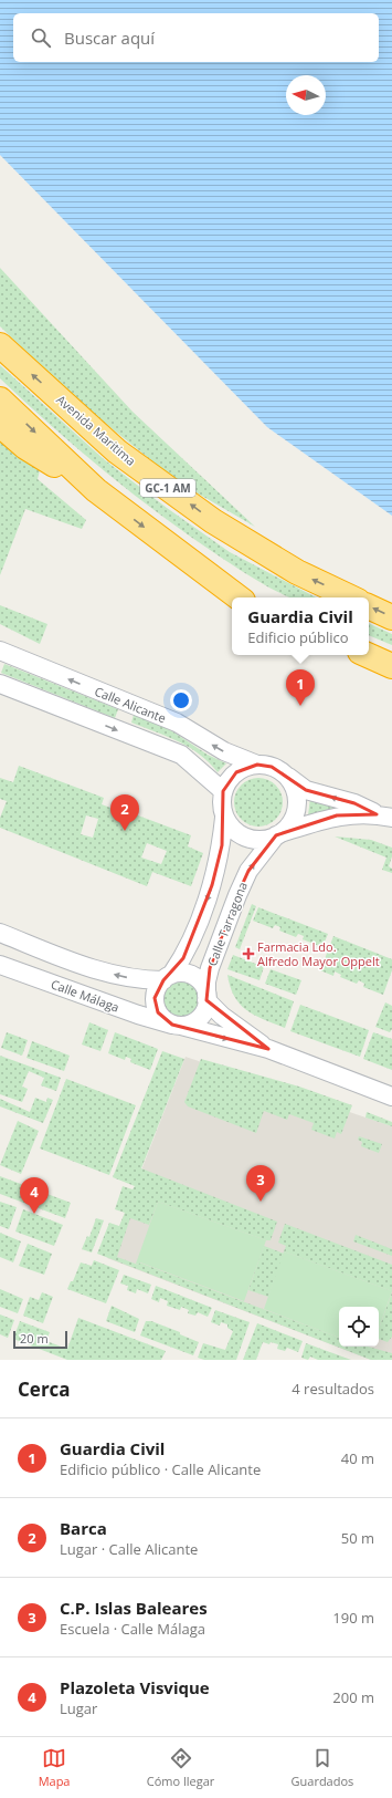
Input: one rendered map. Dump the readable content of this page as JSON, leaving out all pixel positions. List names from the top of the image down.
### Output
{
  "streets": {
    "highway": ["Avenida Maritima", "GC-1 AM"],
    "street": ["Calle Alicante", "Calle Tarragona", "Calle Málaga"]
  },
  "crossings": [
    ["Calle Alicante", "Calle Tarragona"],
    ["Calle Tarragona", "Calle Málaga"]
  ],
  "places": {
    "health": ["Farmacia Ldo. Alfredo Mayor Oppelt"]
  },
  "scale_bar": "20 m",
  "north": "left",
  "page": {
    "search": "Buscar aquí",
    "popup": ["Guardia Civil", "Edificio público"],
    "pins": [
      "1",
      "2",
      "3",
      "4"
    ],
    "scale": "20 m",
    "heading": ["Cerca", "4 resultados"],
    "list": [
      {
        "mark": "1",
        "name": "Guardia Civil",
        "note": "Edificio público · Calle Alicante",
        "value": "40 m"
      },
      {
        "mark": "2",
        "name": "Barca",
        "note": "Lugar · Calle Alicante",
        "value": "50 m"
      },
      {
        "mark": "3",
        "name": "C.P. Islas Baleares",
        "note": "Escuela · Calle Málaga",
        "value": "190 m"
      },
      {
        "mark": "4",
        "name": "Plazoleta Visvique",
        "note": "Lugar",
        "value": "200 m"
      }
    ],
    "nav": ["Mapa", "Cómo llegar", "Guardados"]
  }
}
